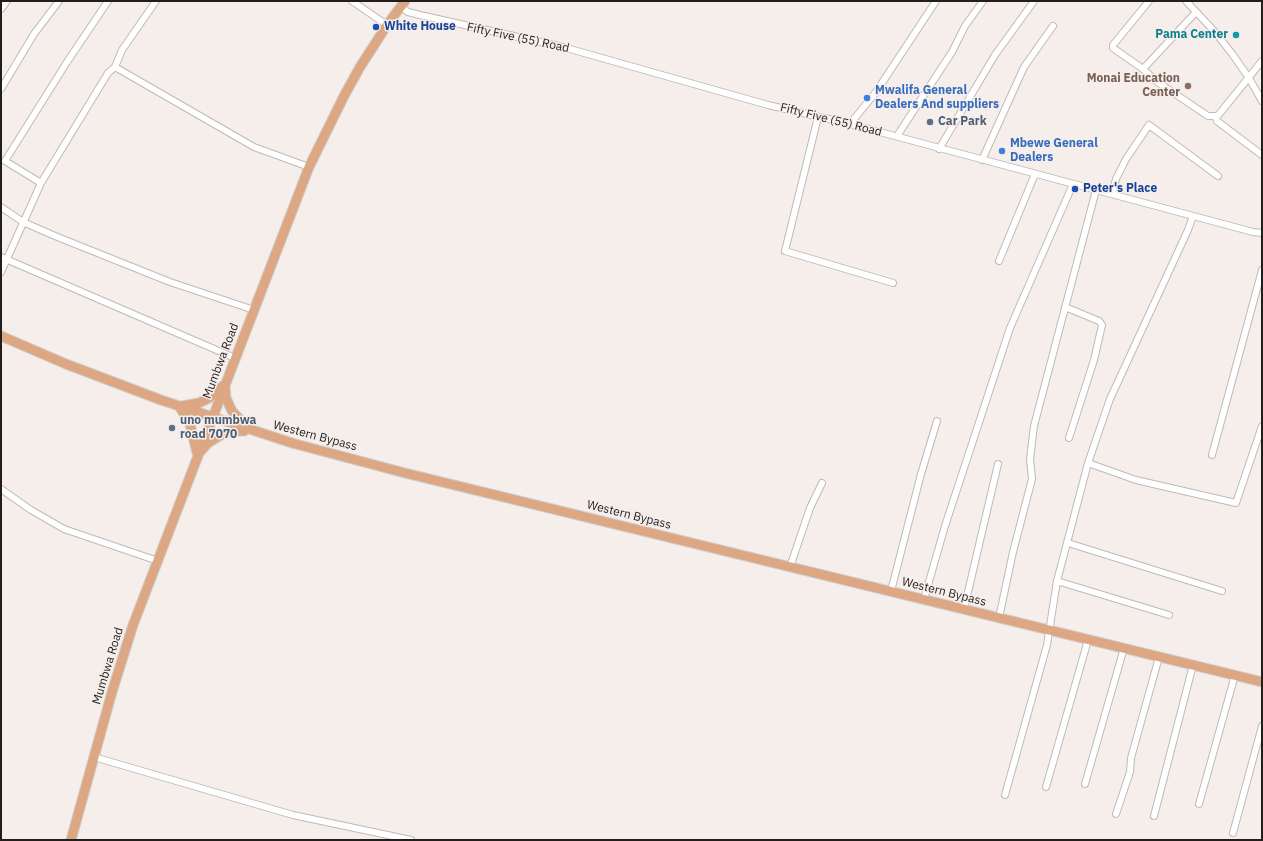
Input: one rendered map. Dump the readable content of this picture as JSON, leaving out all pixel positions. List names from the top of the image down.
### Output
{
  "streets": {
    "main road": ["Mumbwa Road", "Western Bypass"],
    "street": ["Fifty Five (55) Road"]
  },
  "crossings": [
    ["Fifty Five (55) Road", "Mumbwa Road"],
    ["Mumbwa Road", "Western Bypass"]
  ],
  "places": [
    "White House",
    "Pama Center",
    "Monai Education Center",
    "Mwalifa General Dealers And suppliers",
    "Car Park",
    "Mbewe General Dealers",
    "Peter's Place",
    "uno mumbwa road 7070"
  ]
}
